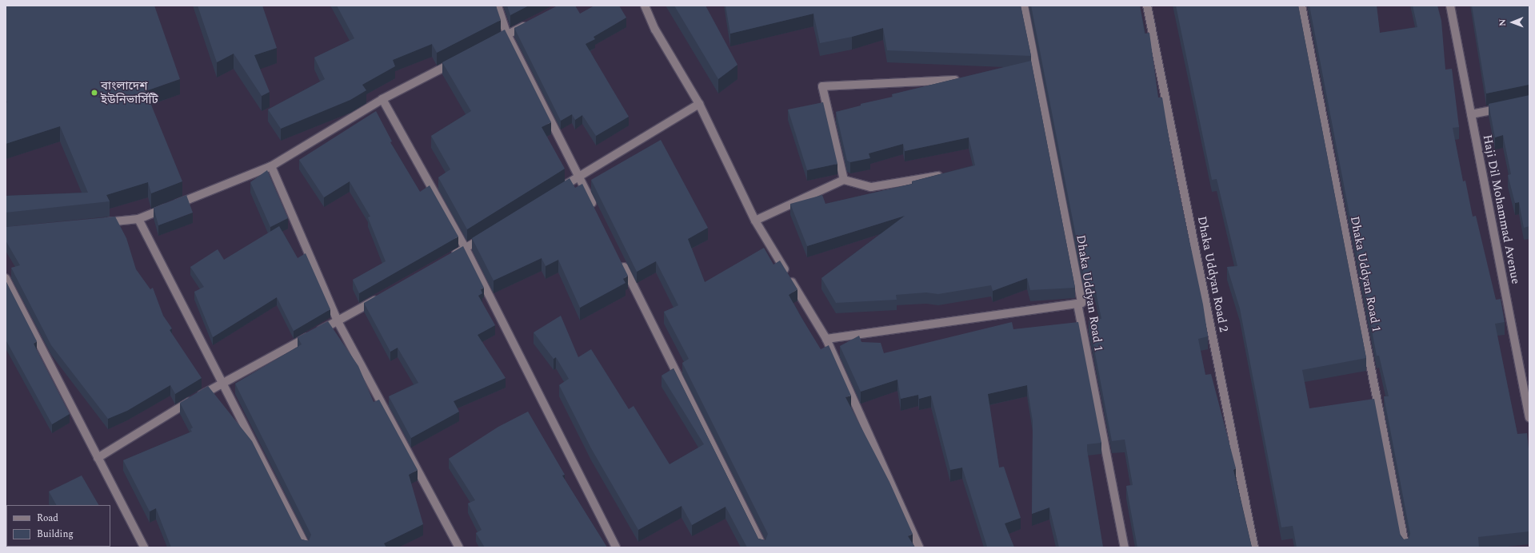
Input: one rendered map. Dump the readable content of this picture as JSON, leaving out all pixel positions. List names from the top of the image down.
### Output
{
  "streets": {
    "street": ["Haji Dil Mohammad Avenue", "Dhaka Uddyan Road 2", "Dhaka Uddyan Road 1"]
  },
  "places": ["বাংলাদেশ ইউনিভার্সিটি"],
  "legend": ["Road", "Building"],
  "north": "left"
}
